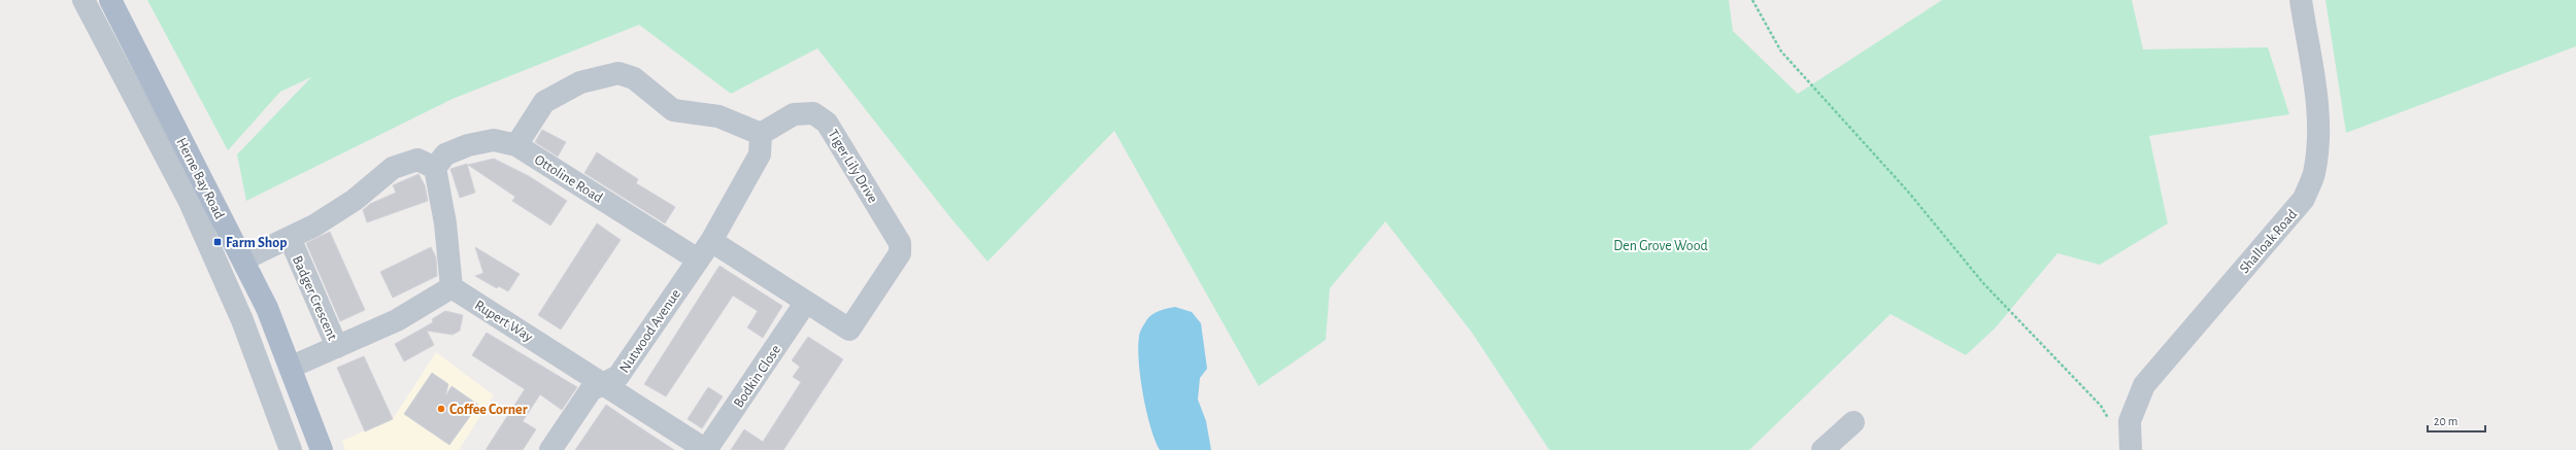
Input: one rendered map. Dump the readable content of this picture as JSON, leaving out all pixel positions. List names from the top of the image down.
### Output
{
  "streets": {
    "main road": ["Herne Bay Road"],
    "street": [
      "Tiger Lily Drive",
      "Ottoline Road",
      "Shalloak Road",
      "Badger Crescent",
      "Rupert Way",
      "Nutwood Avenue",
      "Bodkin Close"
    ]
  },
  "crossings": [
    ["Tiger Lily Drive", "Nutwood Avenue"],
    ["Tiger Lily Drive", "Bodkin Close"],
    ["Ottoline Road", "Nutwood Avenue"],
    ["Rupert Way", "Nutwood Avenue"],
    ["Rupert Way", "Bodkin Close"]
  ],
  "parks": ["Den Grove Wood"],
  "places": {
    "transit": ["Farm Shop"],
    "other": ["Coffee Corner"]
  },
  "scale_bar": "20 m"
}
